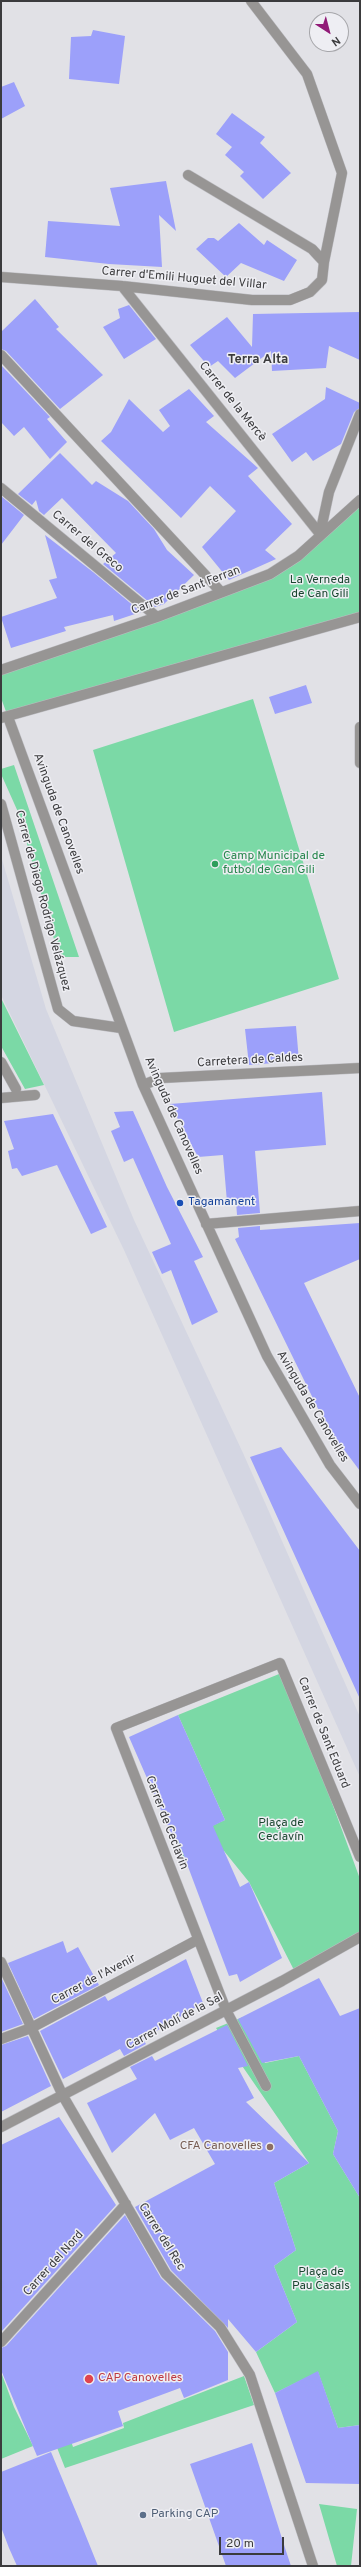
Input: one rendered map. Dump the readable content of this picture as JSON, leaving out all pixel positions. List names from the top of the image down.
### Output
{
  "streets": {
    "street": [
      "Carrer d'Emili Huguet del Villar",
      "Carrer de la Mercè",
      "Carrer del Greco",
      "Carrer de Sant Ferran",
      "Avinguda de Canovelles",
      "Carrer de Diego Rodrigo Velázquez",
      "Carretera de Caldes",
      "Carrer de Sant Eduard",
      "Carrer de Ceclavin",
      "Carrer de l'Avenir",
      "Carrer Molí de la Sal",
      "Carrer del Rec",
      "Carrer del Nord"
    ]
  },
  "crossings": [
    ["Carrer d'Emili Huguet del Villar", "Carrer de la Mercè"],
    ["Carrer de la Mercè", "Carrer de Sant Ferran"],
    ["Carrer del Greco", "Carrer de Sant Ferran"],
    ["Avinguda de Canovelles", "Carrer de Diego Rodrigo Velázquez"],
    ["Avinguda de Canovelles", "Carretera de Caldes"],
    ["Carrer de Sant Eduard", "Carrer de Ceclavin"],
    ["Carrer de Ceclavin", "Carrer de l'Avenir"],
    ["Carrer de Ceclavin", "Carrer Molí de la Sal"],
    ["Carrer de l'Avenir", "Carrer del Rec"],
    ["Carrer Molí de la Sal", "Carrer del Rec"],
    ["Carrer del Rec", "Carrer del Nord"]
  ],
  "districts": ["Terra Alta"],
  "parks": ["La Verneda de Can Gili", "Plaça de Ceclavín", "Plaça de Pau Casals"],
  "places": [
    "Camp Municipal de futbol de Can Gili",
    "Tagamanent",
    "CFA Canovelles",
    "CAP Canovelles",
    "Parking CAP"
  ],
  "scale_bar": "20 m",
  "north": "bottom right"
}
